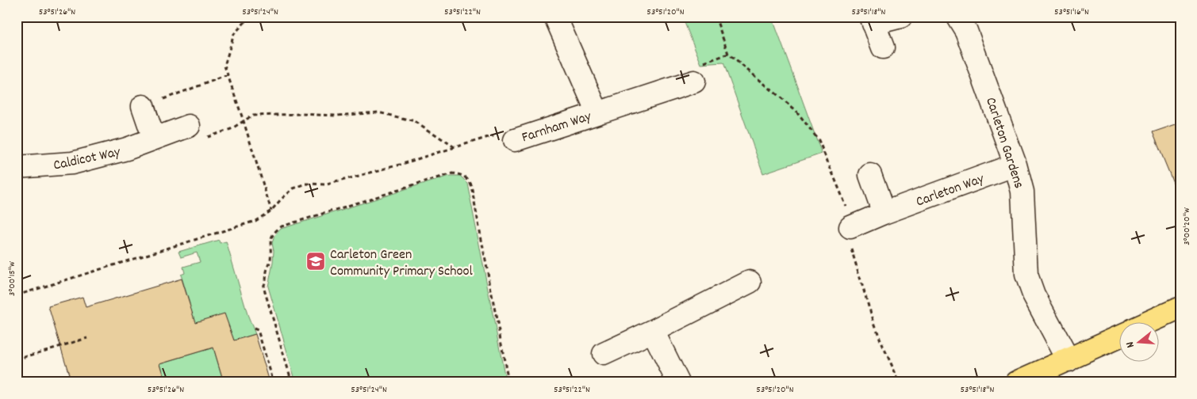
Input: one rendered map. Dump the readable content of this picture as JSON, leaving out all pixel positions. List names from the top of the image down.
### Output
{
  "streets": {
    "street": [
      "Farnham Way",
      "Carleton Gardens",
      "Caldicot Way",
      "Carleton Way"
    ]
  },
  "crossings": [
    ["Carleton Gardens", "Carleton Way"]
  ],
  "places": {
    "school or university": ["Carleton Green Community Primary School"]
  },
  "north": "left",
  "coordinates": [
    "53°51'26\"N",
    "53°51'24\"N",
    "53°51'22\"N",
    "53°51'20\"N",
    "53°51'18\"N",
    "53°51'16\"N",
    "3°00'20\"W",
    "3°00'15\"W"
  ]
}
